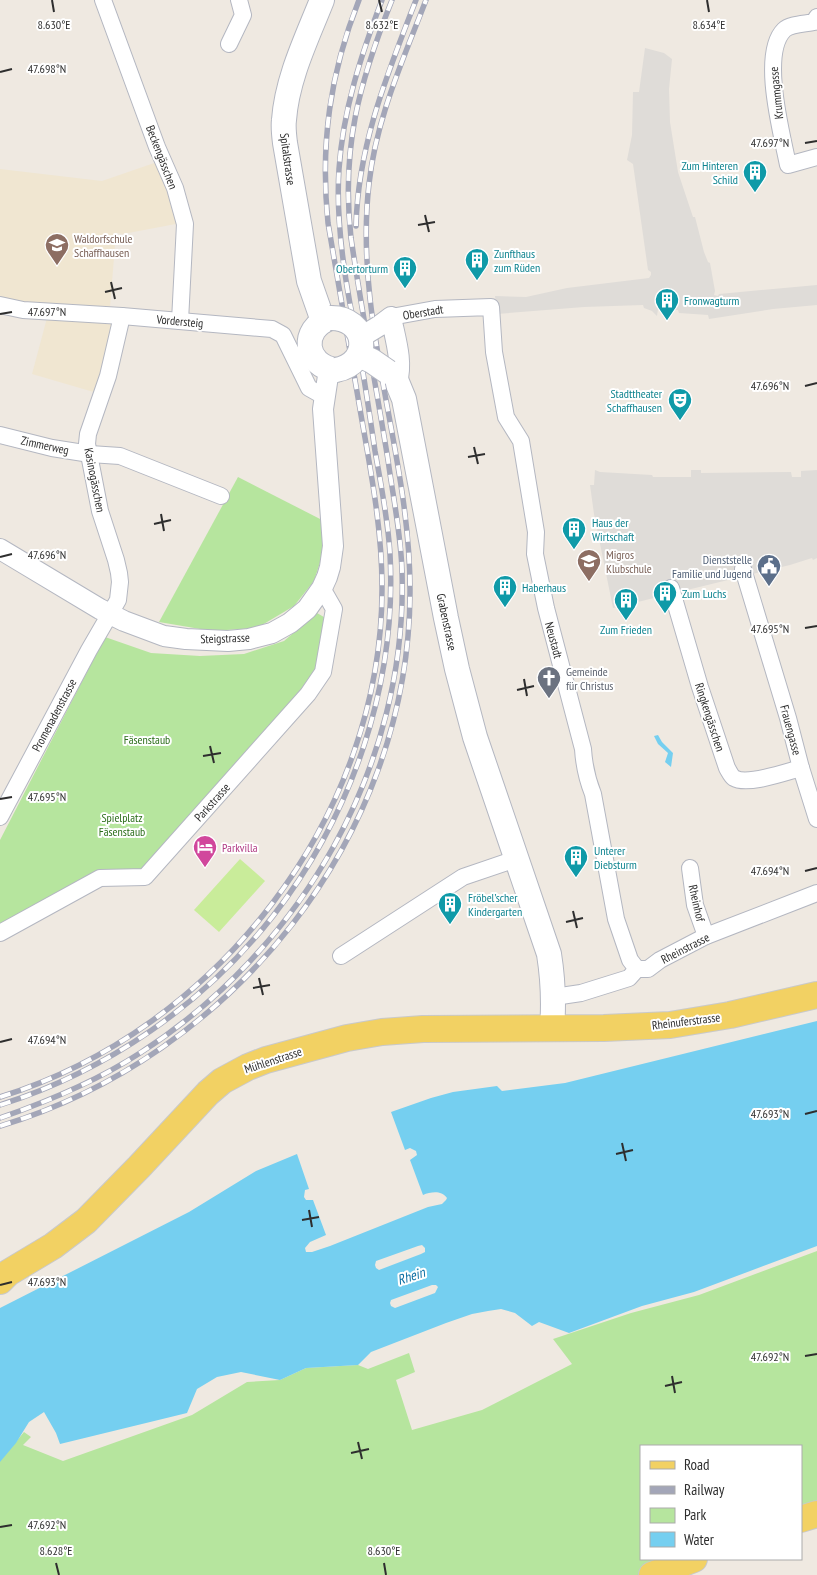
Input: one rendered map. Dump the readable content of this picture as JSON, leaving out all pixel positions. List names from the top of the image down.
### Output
{
  "streets": {
    "main road": [
      "Spitalstrasse",
      "Grabenstrasse",
      "Rheinuferstrasse",
      "Mühlenstrasse"
    ],
    "street": [
      "Krummgasse",
      "Beckengässchen",
      "Oberstadt",
      "Vordersteig",
      "Zimmerweg",
      "Kasinogässchen",
      "Steigstrasse",
      "Neustadt",
      "Promenadenstrasse",
      "Ringkengässchen",
      "Frauengasse",
      "Parkstrasse",
      "Rheinhof",
      "Rheinstrasse"
    ]
  },
  "crossings": [
    ["Beckengässchen", "Vordersteig"],
    ["Spitalstrasse", "Oberstadt"],
    ["Spitalstrasse", "Grabenstrasse"],
    ["Spitalstrasse", "Steigstrasse"],
    ["Oberstadt", "Grabenstrasse"],
    ["Oberstadt", "Steigstrasse"],
    ["Oberstadt", "Neustadt"],
    ["Vordersteig", "Kasinogässchen"],
    ["Vordersteig", "Steigstrasse"],
    ["Zimmerweg", "Kasinogässchen"],
    ["Kasinogässchen", "Steigstrasse"],
    ["Kasinogässchen", "Promenadenstrasse"],
    ["Grabenstrasse", "Steigstrasse"],
    ["Grabenstrasse", "Rheinstrasse"],
    ["Grabenstrasse", "Rheinuferstrasse"],
    ["Grabenstrasse", "Mühlenstrasse"],
    ["Steigstrasse", "Promenadenstrasse"],
    ["Steigstrasse", "Parkstrasse"],
    ["Neustadt", "Rheinstrasse"],
    ["Ringkengässchen", "Frauengasse"],
    ["Rheinhof", "Rheinstrasse"],
    ["Rheinuferstrasse", "Mühlenstrasse"]
  ],
  "water": ["Rhein"],
  "parks": ["Fäsenstaub", "Spielplatz Fäsenstaub"],
  "places": {
    "building": [
      "Zum Hinteren Schild",
      "Zunfthaus zum Rüden",
      "Obertorturm",
      "Fronwagturm",
      "Haus der Wirtschaft",
      "Haberhaus",
      "Zum Luchs",
      "Zum Frieden",
      "Unterer Diebsturm",
      "Fröbel’scher Kindergarten"
    ],
    "school or university": ["Waldorfschule Schaffhausen", "Migros Klubschule"],
    "theatre": ["Stadttheater Schaffhausen"],
    "public building": ["Dienststelle Familie und Jugend"],
    "church": ["Gemeinde für Christus"],
    "hotel": ["Parkvilla"]
  },
  "legend": [
    "Road",
    "Railway",
    "Park",
    "Water"
  ],
  "coordinates": [
    "8.630°E",
    "8.632°E",
    "8.634°E",
    "47.698°N",
    "47.697°N",
    "47.696°N",
    "47.695°N",
    "47.694°N",
    "47.693°N",
    "47.692°N",
    "8.628°E"
  ]
}
